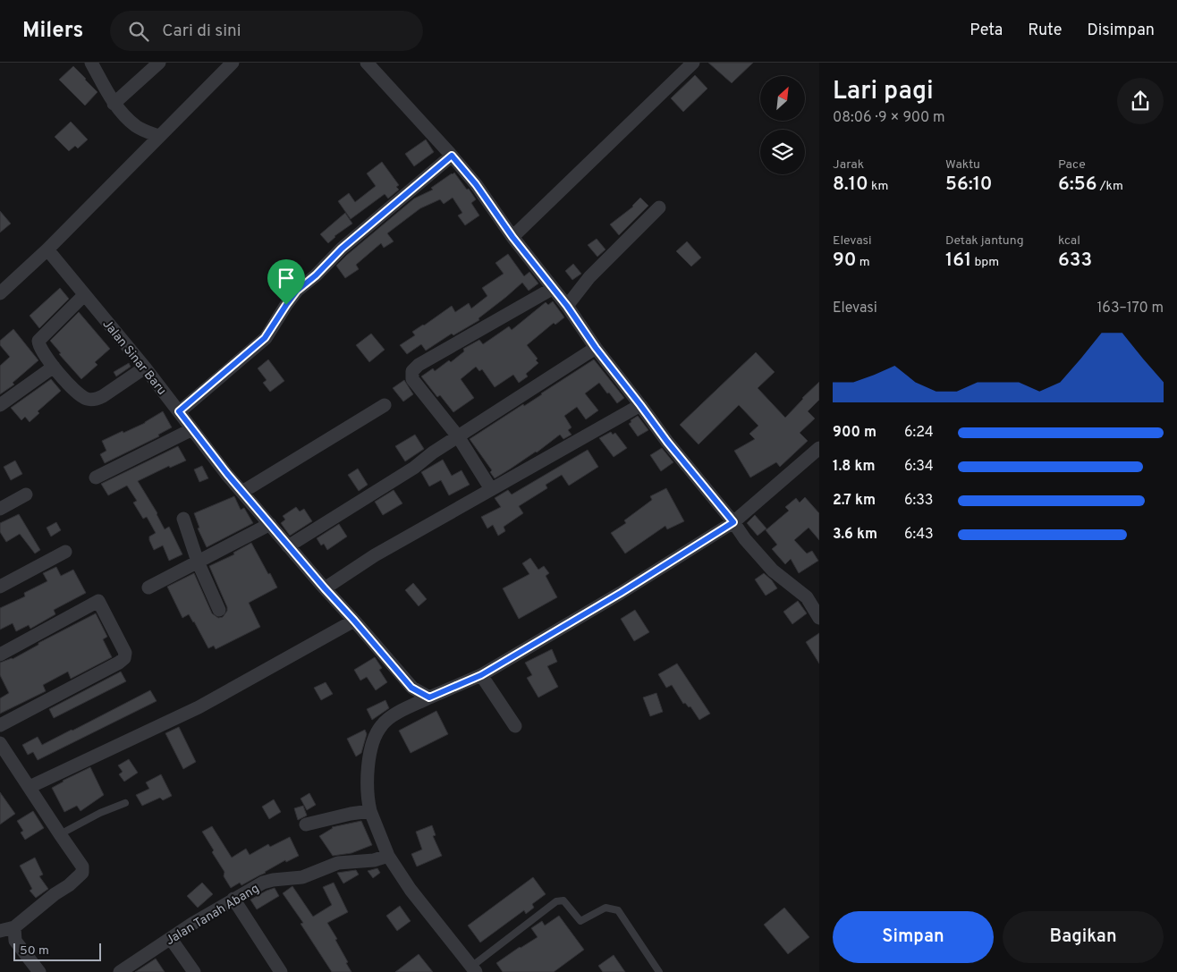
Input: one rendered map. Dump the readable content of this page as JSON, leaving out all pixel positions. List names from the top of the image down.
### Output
{
  "streets": {
    "street": ["Jalan Sinar Baru", "Jalan Tanah Abang"]
  },
  "scale_bar": "50 m",
  "north": "top right",
  "page": {
    "header": "Milers",
    "search": "Cari di sini",
    "nav": ["Peta", "Rute", "Disimpan"],
    "heading": ["Lari pagi", "08:06 · 9 × 900 m"],
    "stats": [
      ["Jarak", "8.10 km"],
      ["Waktu", "56:10"],
      ["Pace", "6:56 /km"],
      ["Elevasi", "90 m"],
      ["Detak jantung", "161 bpm"],
      ["kcal", "633"]
    ],
    "chart": ["Elevasi", "163–170 m"],
    "list": [
      {
        "name": "900 m",
        "note": "6:24"
      },
      {
        "name": "1.8 km",
        "note": "6:34"
      },
      {
        "name": "2.7 km",
        "note": "6:33"
      },
      {
        "name": "3.6 km",
        "note": "6:43"
      }
    ],
    "buttons": ["Simpan", "Bagikan"],
    "scale": "50 m"
  }
}
